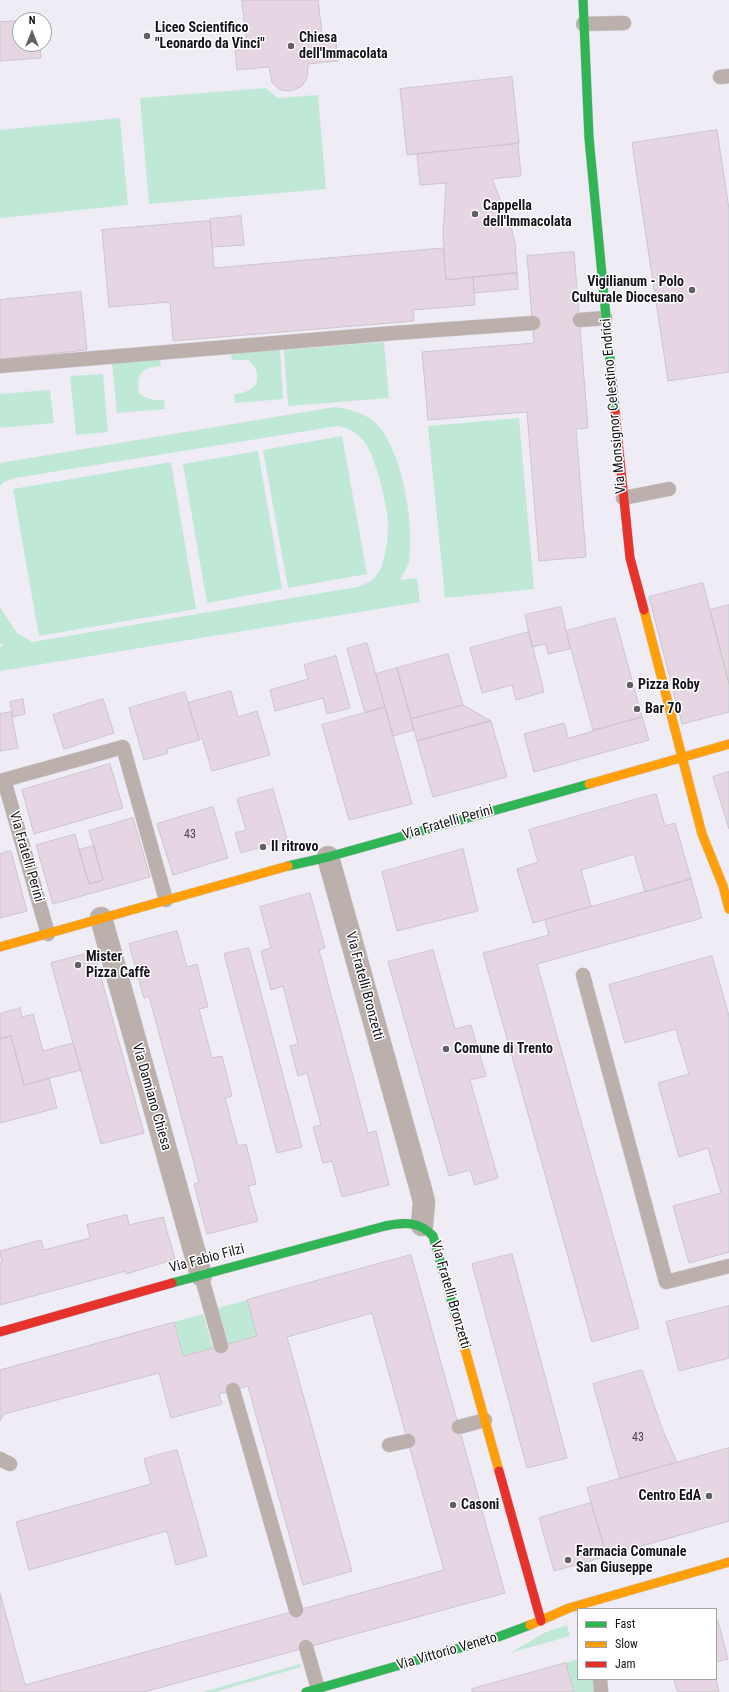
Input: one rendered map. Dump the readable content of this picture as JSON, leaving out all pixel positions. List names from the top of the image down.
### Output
{
  "streets": {
    "street": [
      "Via Monsignor Celestino Endrici",
      "Via Fratelli Perini",
      "Via Fratelli Bronzetti",
      "Via Damiano Chiesa",
      "Via Fabio Filzi",
      "Via Vittorio Veneto"
    ]
  },
  "crossings": [
    ["Via Monsignor Celestino Endrici", "Via Fratelli Perini"],
    ["Via Fratelli Perini", "Via Fratelli Bronzetti"],
    ["Via Fratelli Perini", "Via Damiano Chiesa"],
    ["Via Fratelli Bronzetti", "Via Fabio Filzi"],
    ["Via Fratelli Bronzetti", "Via Vittorio Veneto"],
    ["Via Damiano Chiesa", "Via Fabio Filzi"]
  ],
  "places": [
    "Liceo Scientifico \"Leonardo da Vinci\"",
    "Chiesa dell'Immacolata",
    "Cappella dell'Immacolata",
    "Vigilianum - Polo Culturale Diocesano",
    "Pizza Roby",
    "Bar 70",
    "Il ritrovo",
    "Mister Pizza Caffè",
    "Comune di Trento",
    "Centro EdA",
    "Casoni",
    "Farmacia Comunale San Giuseppe"
  ],
  "house_numbers": ["43", "43"],
  "legend": ["Fast", "Slow", "Jam"],
  "north": "top"
}
